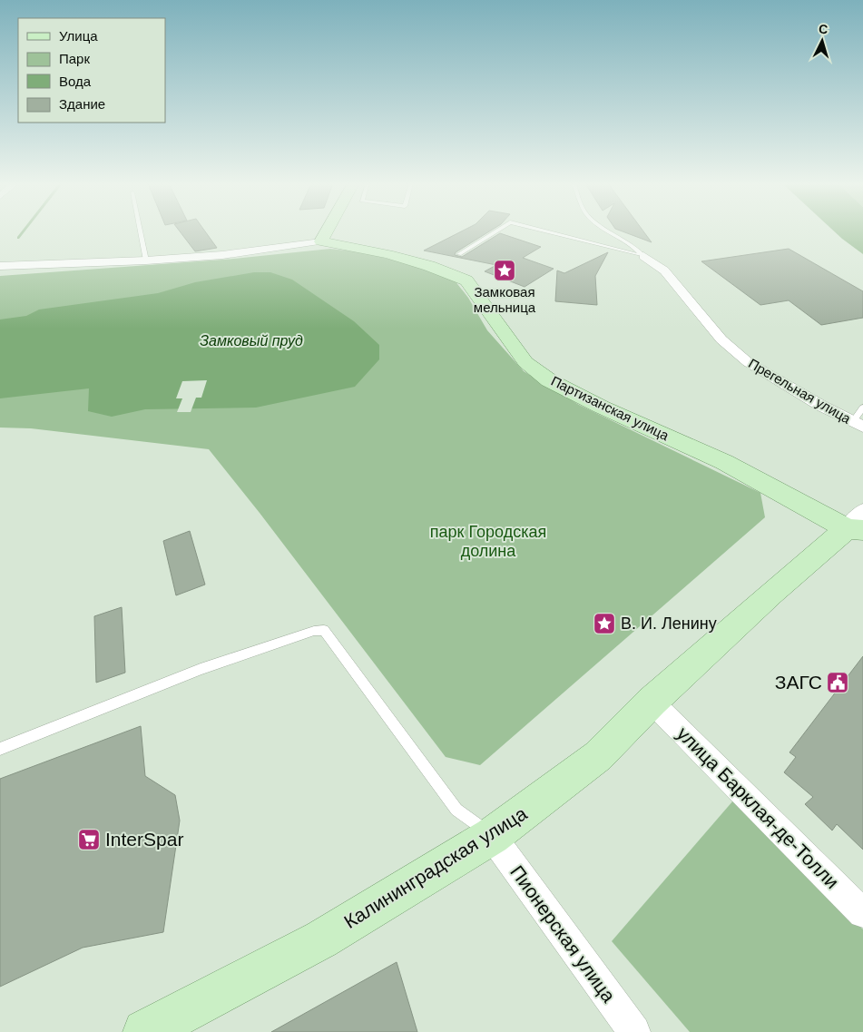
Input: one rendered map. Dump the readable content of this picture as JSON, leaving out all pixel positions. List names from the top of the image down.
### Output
{
  "streets": {
    "main road": ["Партизанская улица", "Калининградская улица"],
    "street": ["Прегельная улица", "улица Барклая-де-Толли", "Пионерская улица"]
  },
  "crossings": [
    ["Партизанская улица", "Калининградская улица"],
    ["улица Барклая-де-Толли", "Калининградская улица"],
    ["Калининградская улица", "Пионерская улица"]
  ],
  "water": ["Замковый пруд"],
  "parks": ["парк Городская долина"],
  "places": {
    "place": ["Замковая мельница", "В. И. Ленину"],
    "public building": ["ЗАГС"],
    "supermarket": ["InterSpar"]
  },
  "legend": [
    "Улица",
    "Парк",
    "Вода",
    "Здание"
  ],
  "north": "top"
}
